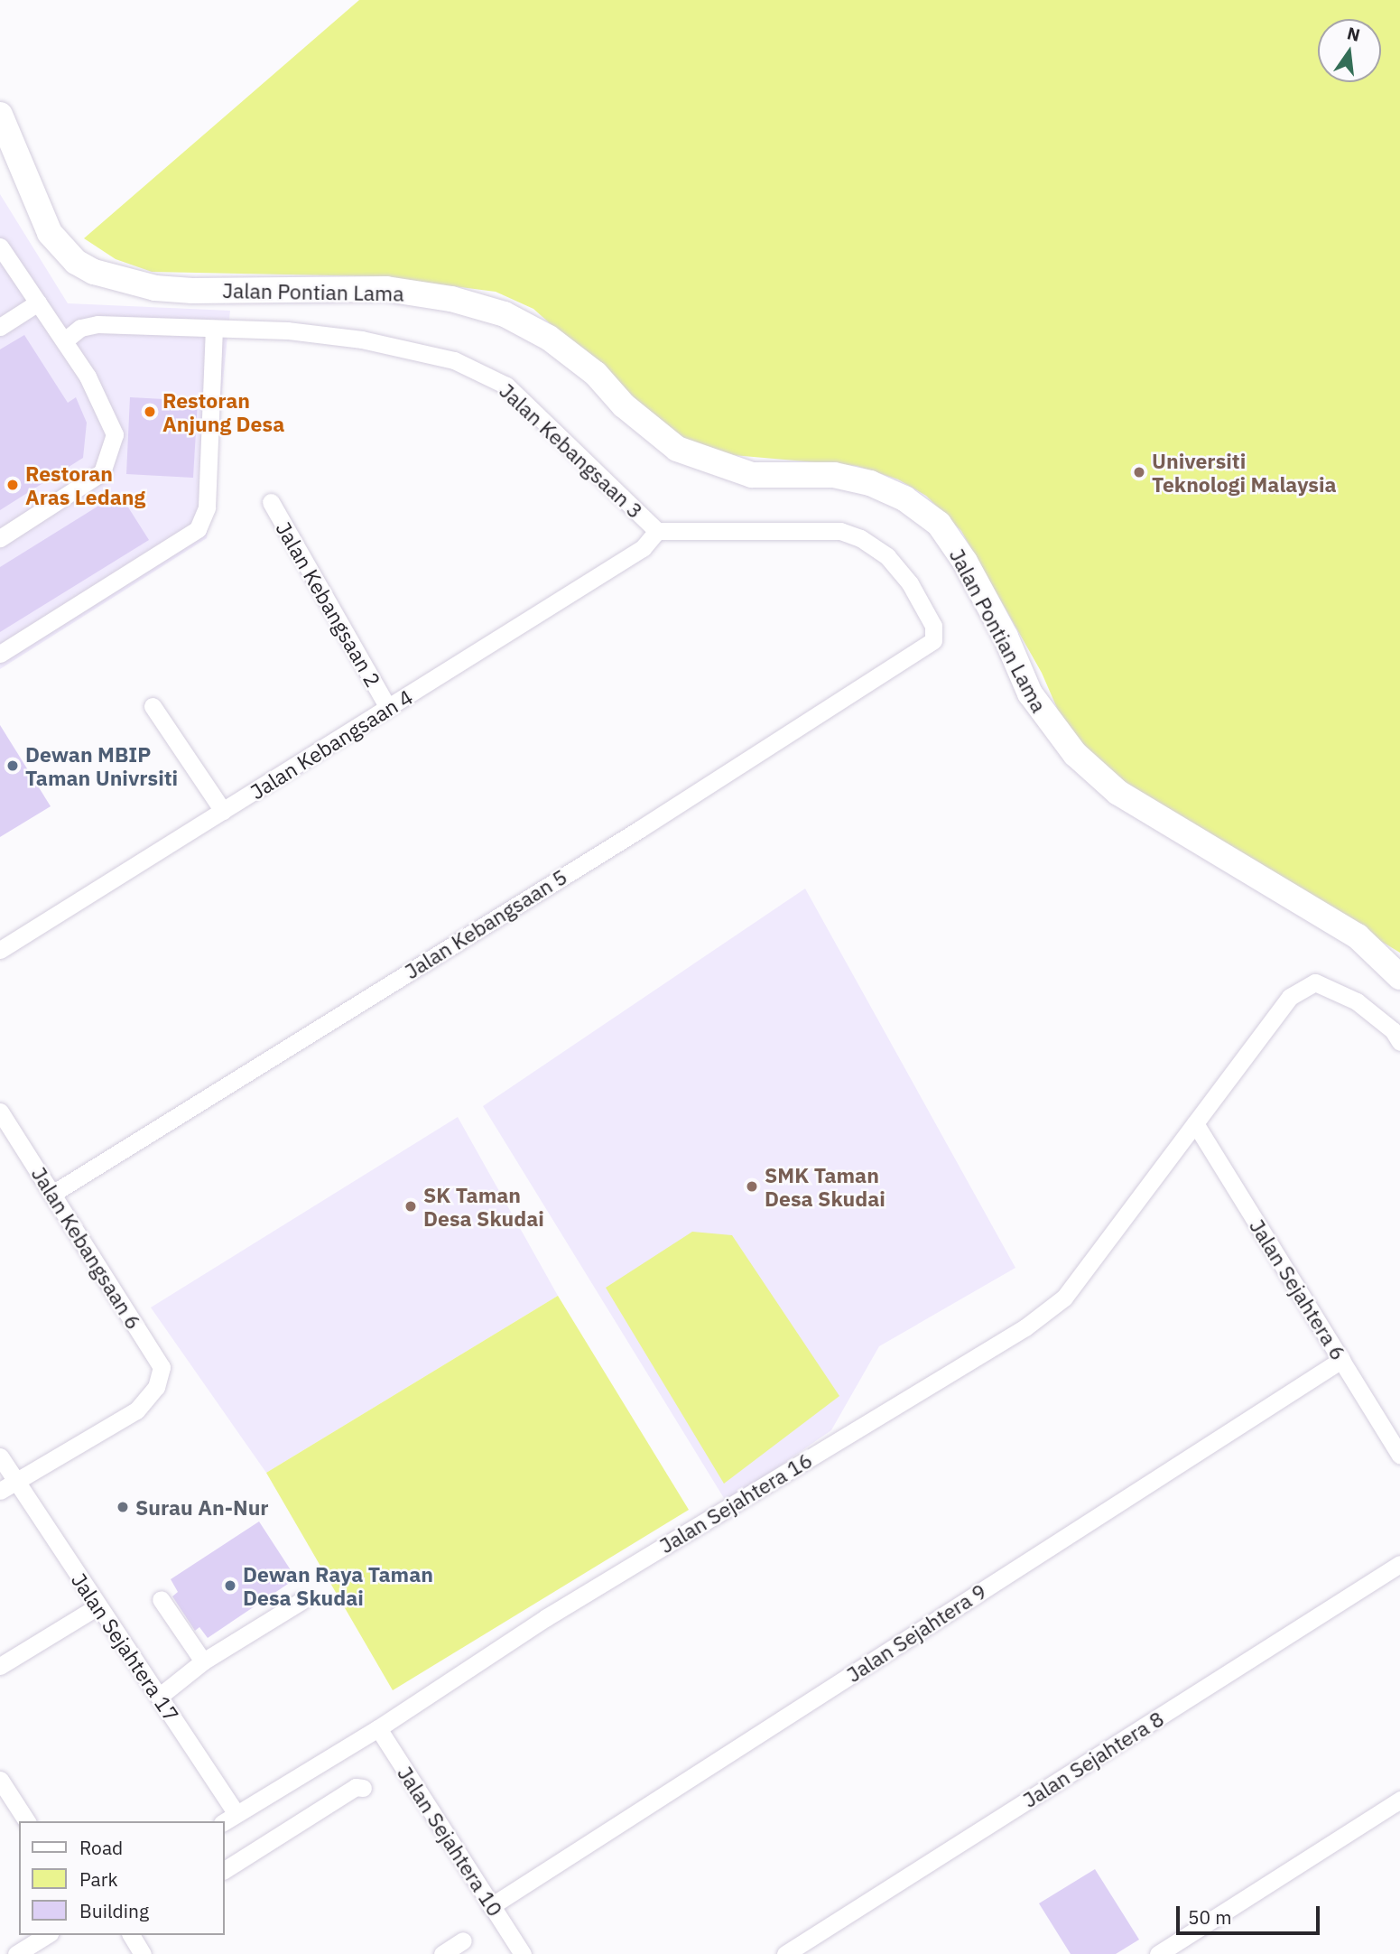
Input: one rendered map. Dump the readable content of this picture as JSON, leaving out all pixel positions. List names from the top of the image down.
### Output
{
  "streets": {
    "street": [
      "Jalan Pontian Lama",
      "Jalan Kebangsaan 3",
      "Jalan Kebangsaan 2",
      "Jalan Kebangsaan 4",
      "Jalan Kebangsaan 5",
      "Jalan Kebangsaan 6",
      "Jalan Sejahtera 6",
      "Jalan Sejahtera 16",
      "Jalan Sejahtera 9",
      "Jalan Sejahtera 17",
      "Jalan Sejahtera 8",
      "Jalan Sejahtera 10"
    ]
  },
  "crossings": [
    ["Jalan Kebangsaan 3", "Jalan Kebangsaan 4"],
    ["Jalan Kebangsaan 3", "Jalan Kebangsaan 5"],
    ["Jalan Kebangsaan 2", "Jalan Kebangsaan 4"],
    ["Jalan Kebangsaan 5", "Jalan Kebangsaan 6"],
    ["Jalan Kebangsaan 6", "Jalan Sejahtera 17"],
    ["Jalan Sejahtera 6", "Jalan Sejahtera 16"],
    ["Jalan Sejahtera 6", "Jalan Sejahtera 9"],
    ["Jalan Sejahtera 16", "Jalan Sejahtera 17"],
    ["Jalan Sejahtera 16", "Jalan Sejahtera 10"],
    ["Jalan Sejahtera 9", "Jalan Sejahtera 10"]
  ],
  "places": [
    "Restoran Anjung Desa",
    "Universiti Teknologi Malaysia",
    "Restoran Aras Ledang",
    "Dewan MBIP Taman Univrsiti",
    "SMK Taman Desa Skudai",
    "SK Taman Desa Skudai",
    "Surau An-Nur",
    "Dewan Raya Taman Desa Skudai"
  ],
  "legend": ["Road", "Park", "Building"],
  "scale_bar": "50 m",
  "north": "top"
}
